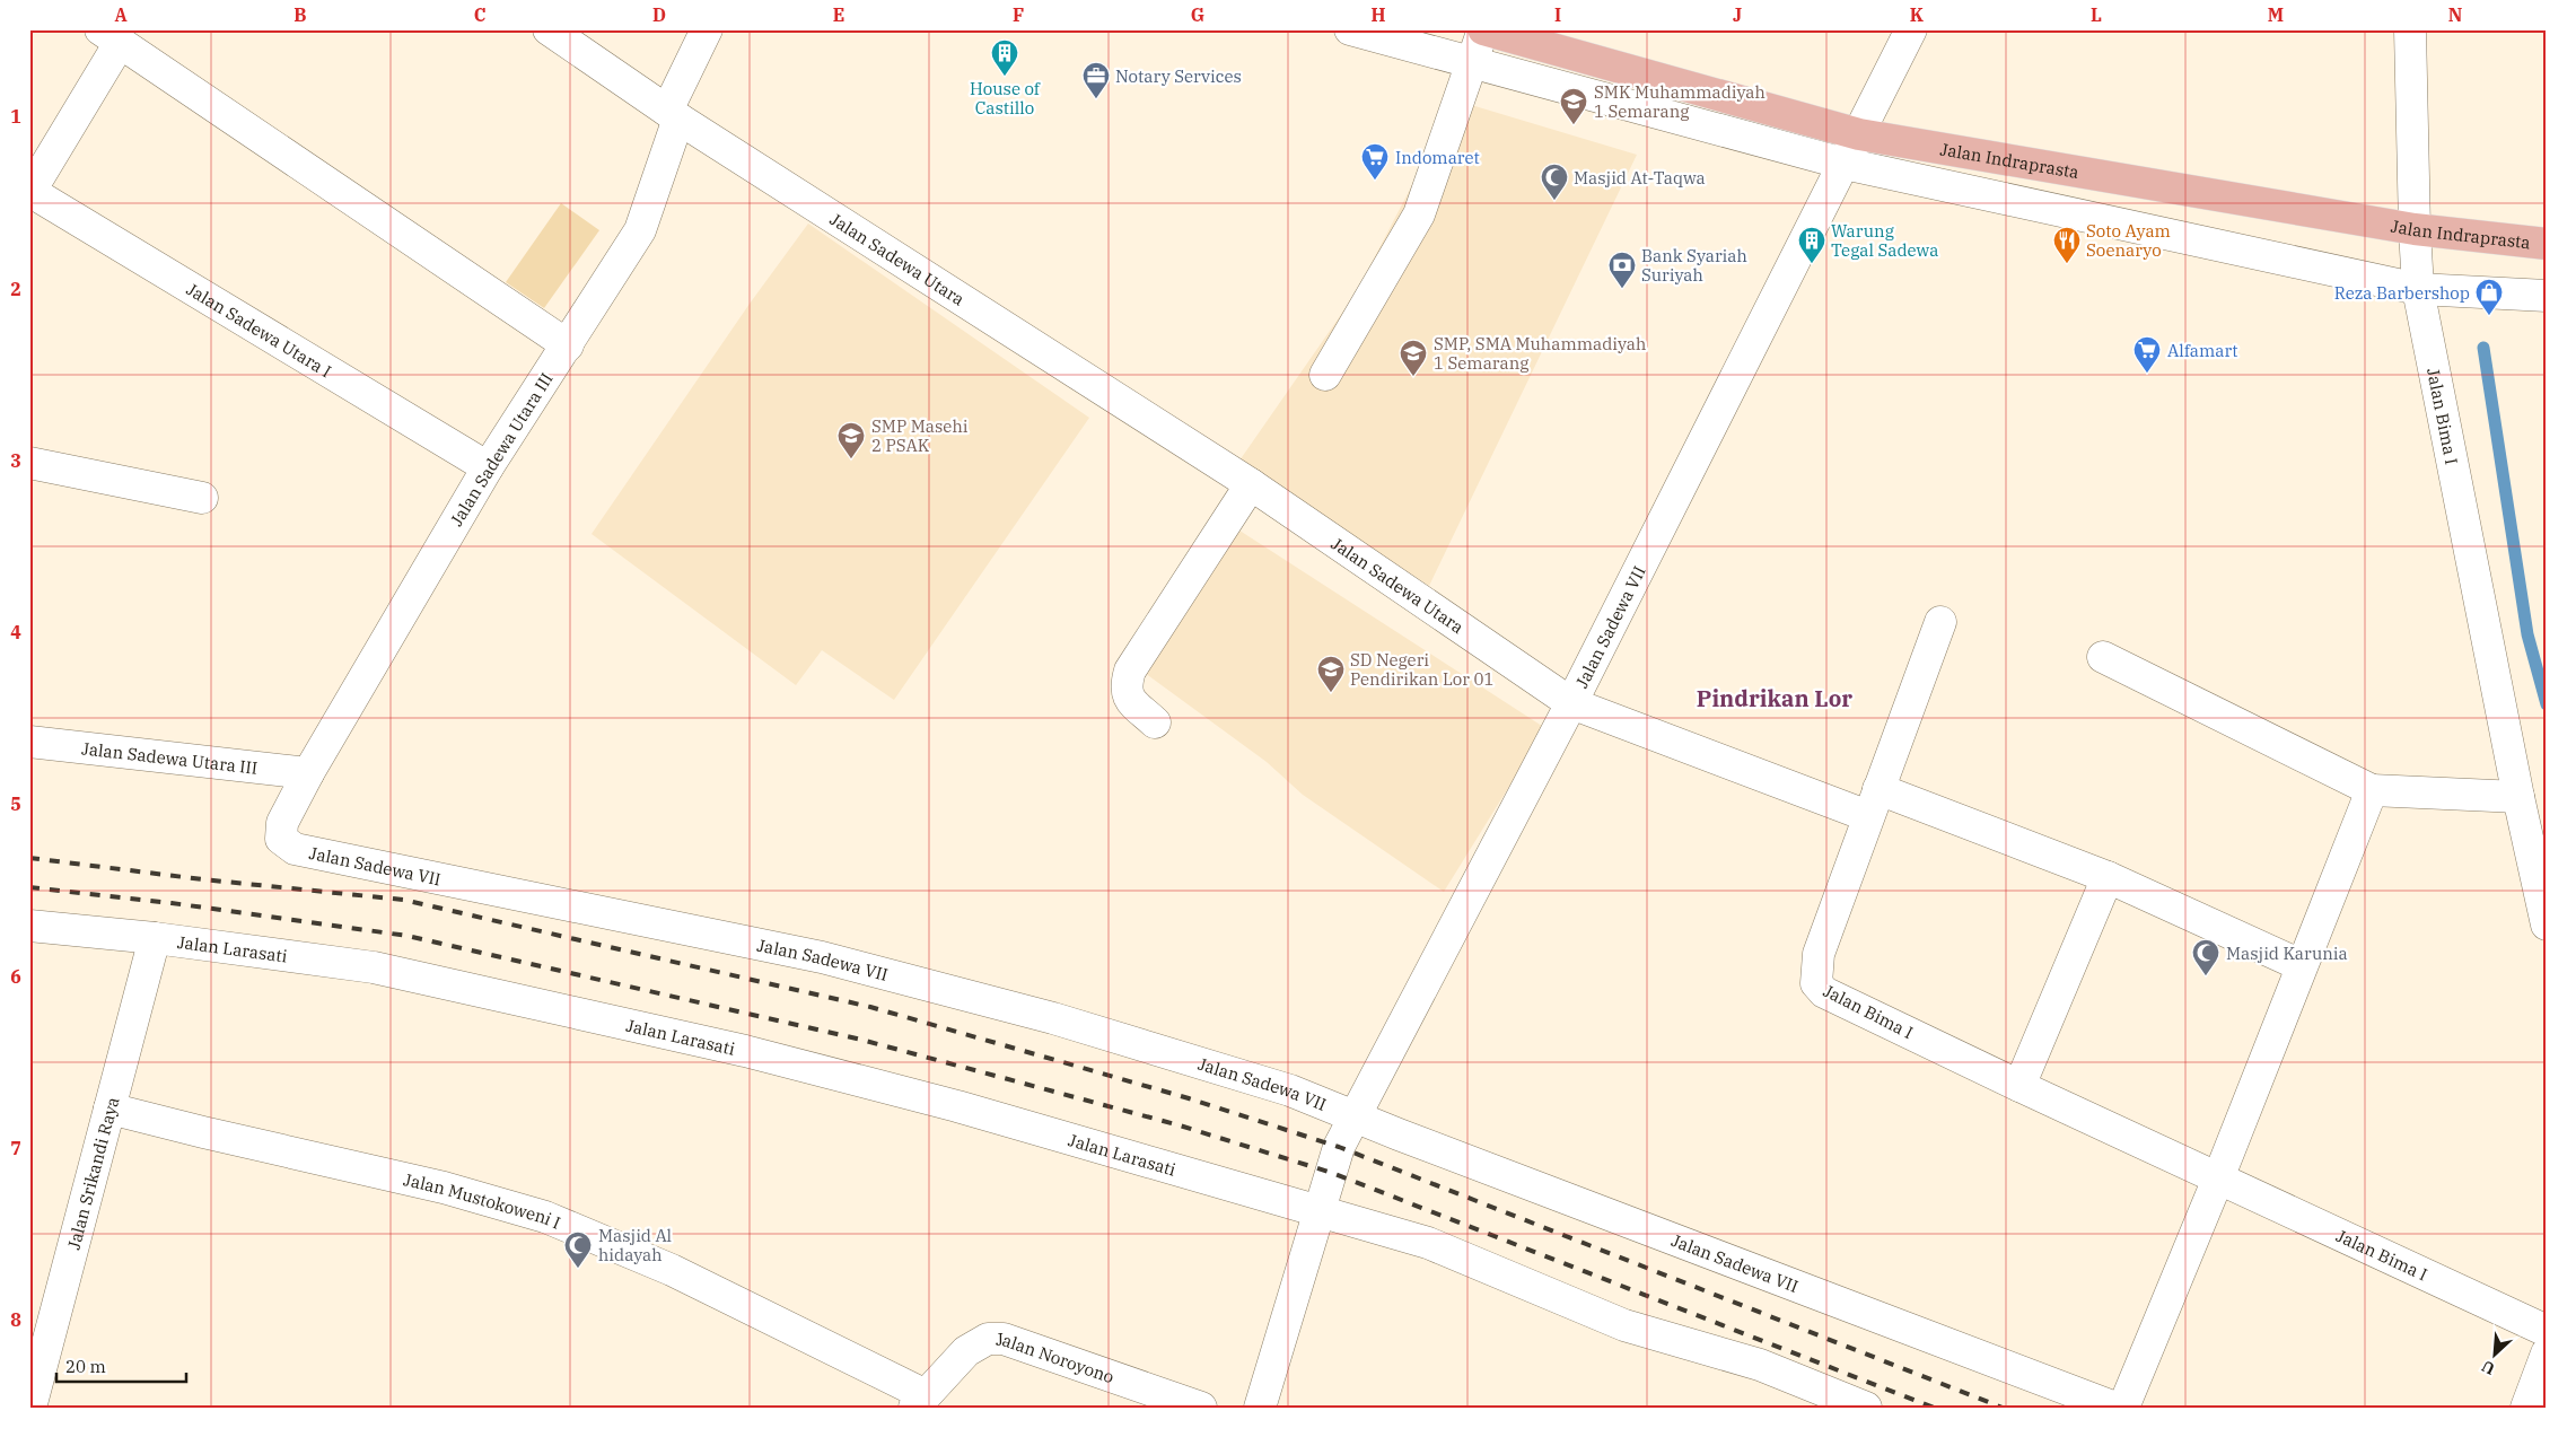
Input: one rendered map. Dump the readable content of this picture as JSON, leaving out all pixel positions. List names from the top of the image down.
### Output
{
  "streets": {
    "main road": ["Jalan Indraprasta"],
    "street": [
      "Jalan Sadewa Utara",
      "Jalan Sadewa Utara I",
      "Jalan Bima I",
      "Jalan Sadewa Utara III",
      "Jalan Sadewa VII",
      "Jalan Larasati",
      "Jalan Srikandi Raya",
      "Jalan Mustokoweni I",
      "Jalan Noroyono"
    ]
  },
  "crossings": [
    ["Jalan Indraprasta", "Jalan Bima I"],
    ["Jalan Indraprasta", "Jalan Sadewa VII"],
    ["Jalan Sadewa Utara", "Jalan Sadewa Utara III"],
    ["Jalan Sadewa Utara", "Jalan Sadewa VII"],
    ["Jalan Sadewa Utara I", "Jalan Sadewa Utara III"],
    ["Jalan Sadewa Utara III", "Jalan Sadewa VII"],
    ["Jalan Larasati", "Jalan Srikandi Raya"],
    ["Jalan Srikandi Raya", "Jalan Mustokoweni I"],
    ["Jalan Mustokoweni I", "Jalan Noroyono"]
  ],
  "districts": ["Pindrikan Lor"],
  "places": {
    "building": ["House of Castillo", "Warung Tegal Sadewa"],
    "office": ["Notary Services"],
    "school or university": [
      "SMK Muhammadiyah 1 Semarang",
      "SMP, SMA Muhammadiyah 1 Semarang",
      "SMP Masehi 2 PSAK",
      "SD Negeri Pendirikan Lor 01"
    ],
    "supermarket": ["Indomaret", "Alfamart"],
    "mosque": ["Masjid At-Taqwa", "Masjid Karunia", "Masjid Al hidayah"],
    "restaurant": ["Soto Ayam Soenaryo"],
    "bank": ["Bank Syariah Suriyah"],
    "shop": ["Reza Barbershop"]
  },
  "scale_bar": "20 m",
  "north": "bottom left",
  "grid": {
    "columns": [
      "A",
      "B",
      "C",
      "D",
      "E",
      "F",
      "G",
      "H",
      "I",
      "J",
      "K",
      "L",
      "M",
      "N"
    ],
    "rows": [
      "1",
      "2",
      "3",
      "4",
      "5",
      "6",
      "7",
      "8"
    ]
  }
}
